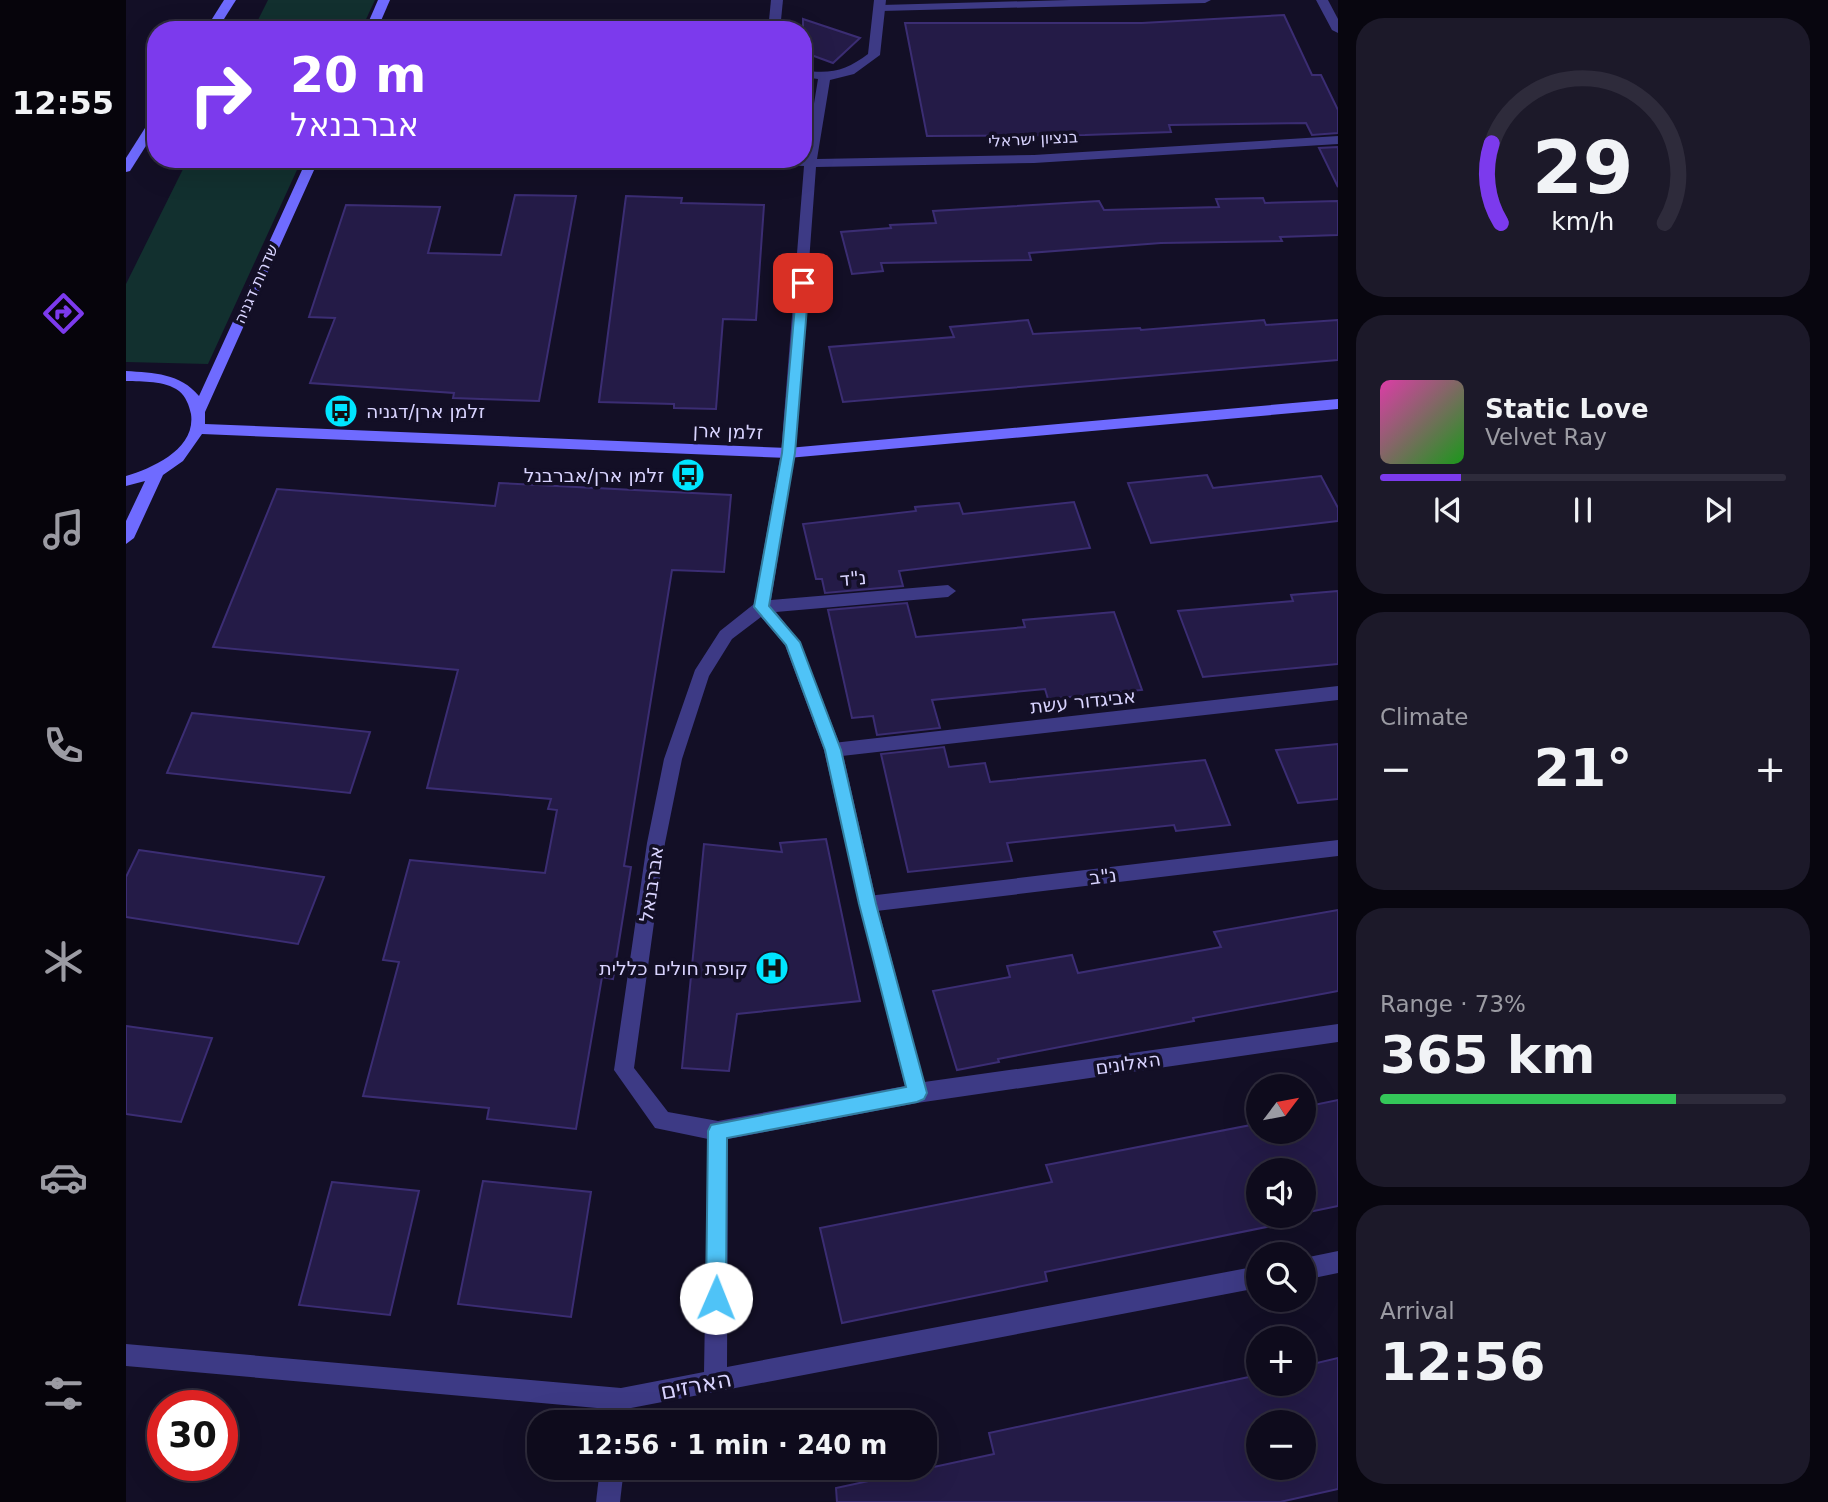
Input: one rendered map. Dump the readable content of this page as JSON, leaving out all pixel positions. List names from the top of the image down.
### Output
{
  "streets": {
    "street": [
      "בנציון ישראלי",
      "שדרות דגניה",
      "זלמן ארן",
      "נ\"ד",
      "אביגדור עשת",
      "נ\"ב",
      "אברבנאל",
      "האלונים",
      "הארזים"
    ]
  },
  "crossings": [
    ["שדרות דגניה", "זלמן ארן"],
    ["נ\"ד", "אברבנאל"],
    ["אברבנאל", "האלונים"]
  ],
  "places": {
    "bus stop": ["זלמן ארן/דגניה", "זלמן ארן/אברבנל"],
    "hospital": ["קופת חולים כללית"]
  },
  "north": "top right",
  "page": {
    "tabs": "12:55",
    "turn": ["20 m", "אברבנאל"],
    "song": ["Static Love", "Velvet Ray"],
    "tile": [
      "Climate",
      ["Range · 73%", "365 km"],
      ["Arrival", "12:56"]
    ],
    "heat": ["−", "21°", "+"],
    "map_buttons": ["+", "−"],
    "limit": "30",
    "trip": "12:56 · 1 min · 240 m",
    "gauge": ["29", "km/h"]
  }
}
